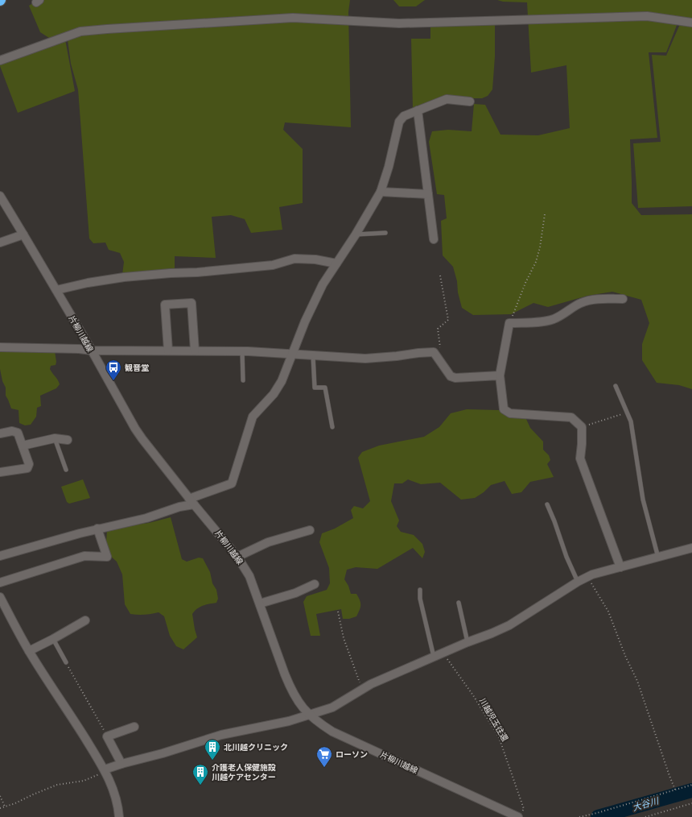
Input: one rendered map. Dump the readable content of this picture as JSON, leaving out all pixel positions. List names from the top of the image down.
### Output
{
  "streets": {
    "street": ["片柳川越線"],
    "path": ["川越児玉往還"]
  },
  "crossings": [
    ["片柳川越線", "川越児玉往還"]
  ],
  "water": ["大谷川"],
  "places": {
    "bus stop": ["観音堂"],
    "building": ["北川越クリニック", "介護老人保健施設 川越ケアセンター"],
    "supermarket": ["ローソン"]
  }
}
